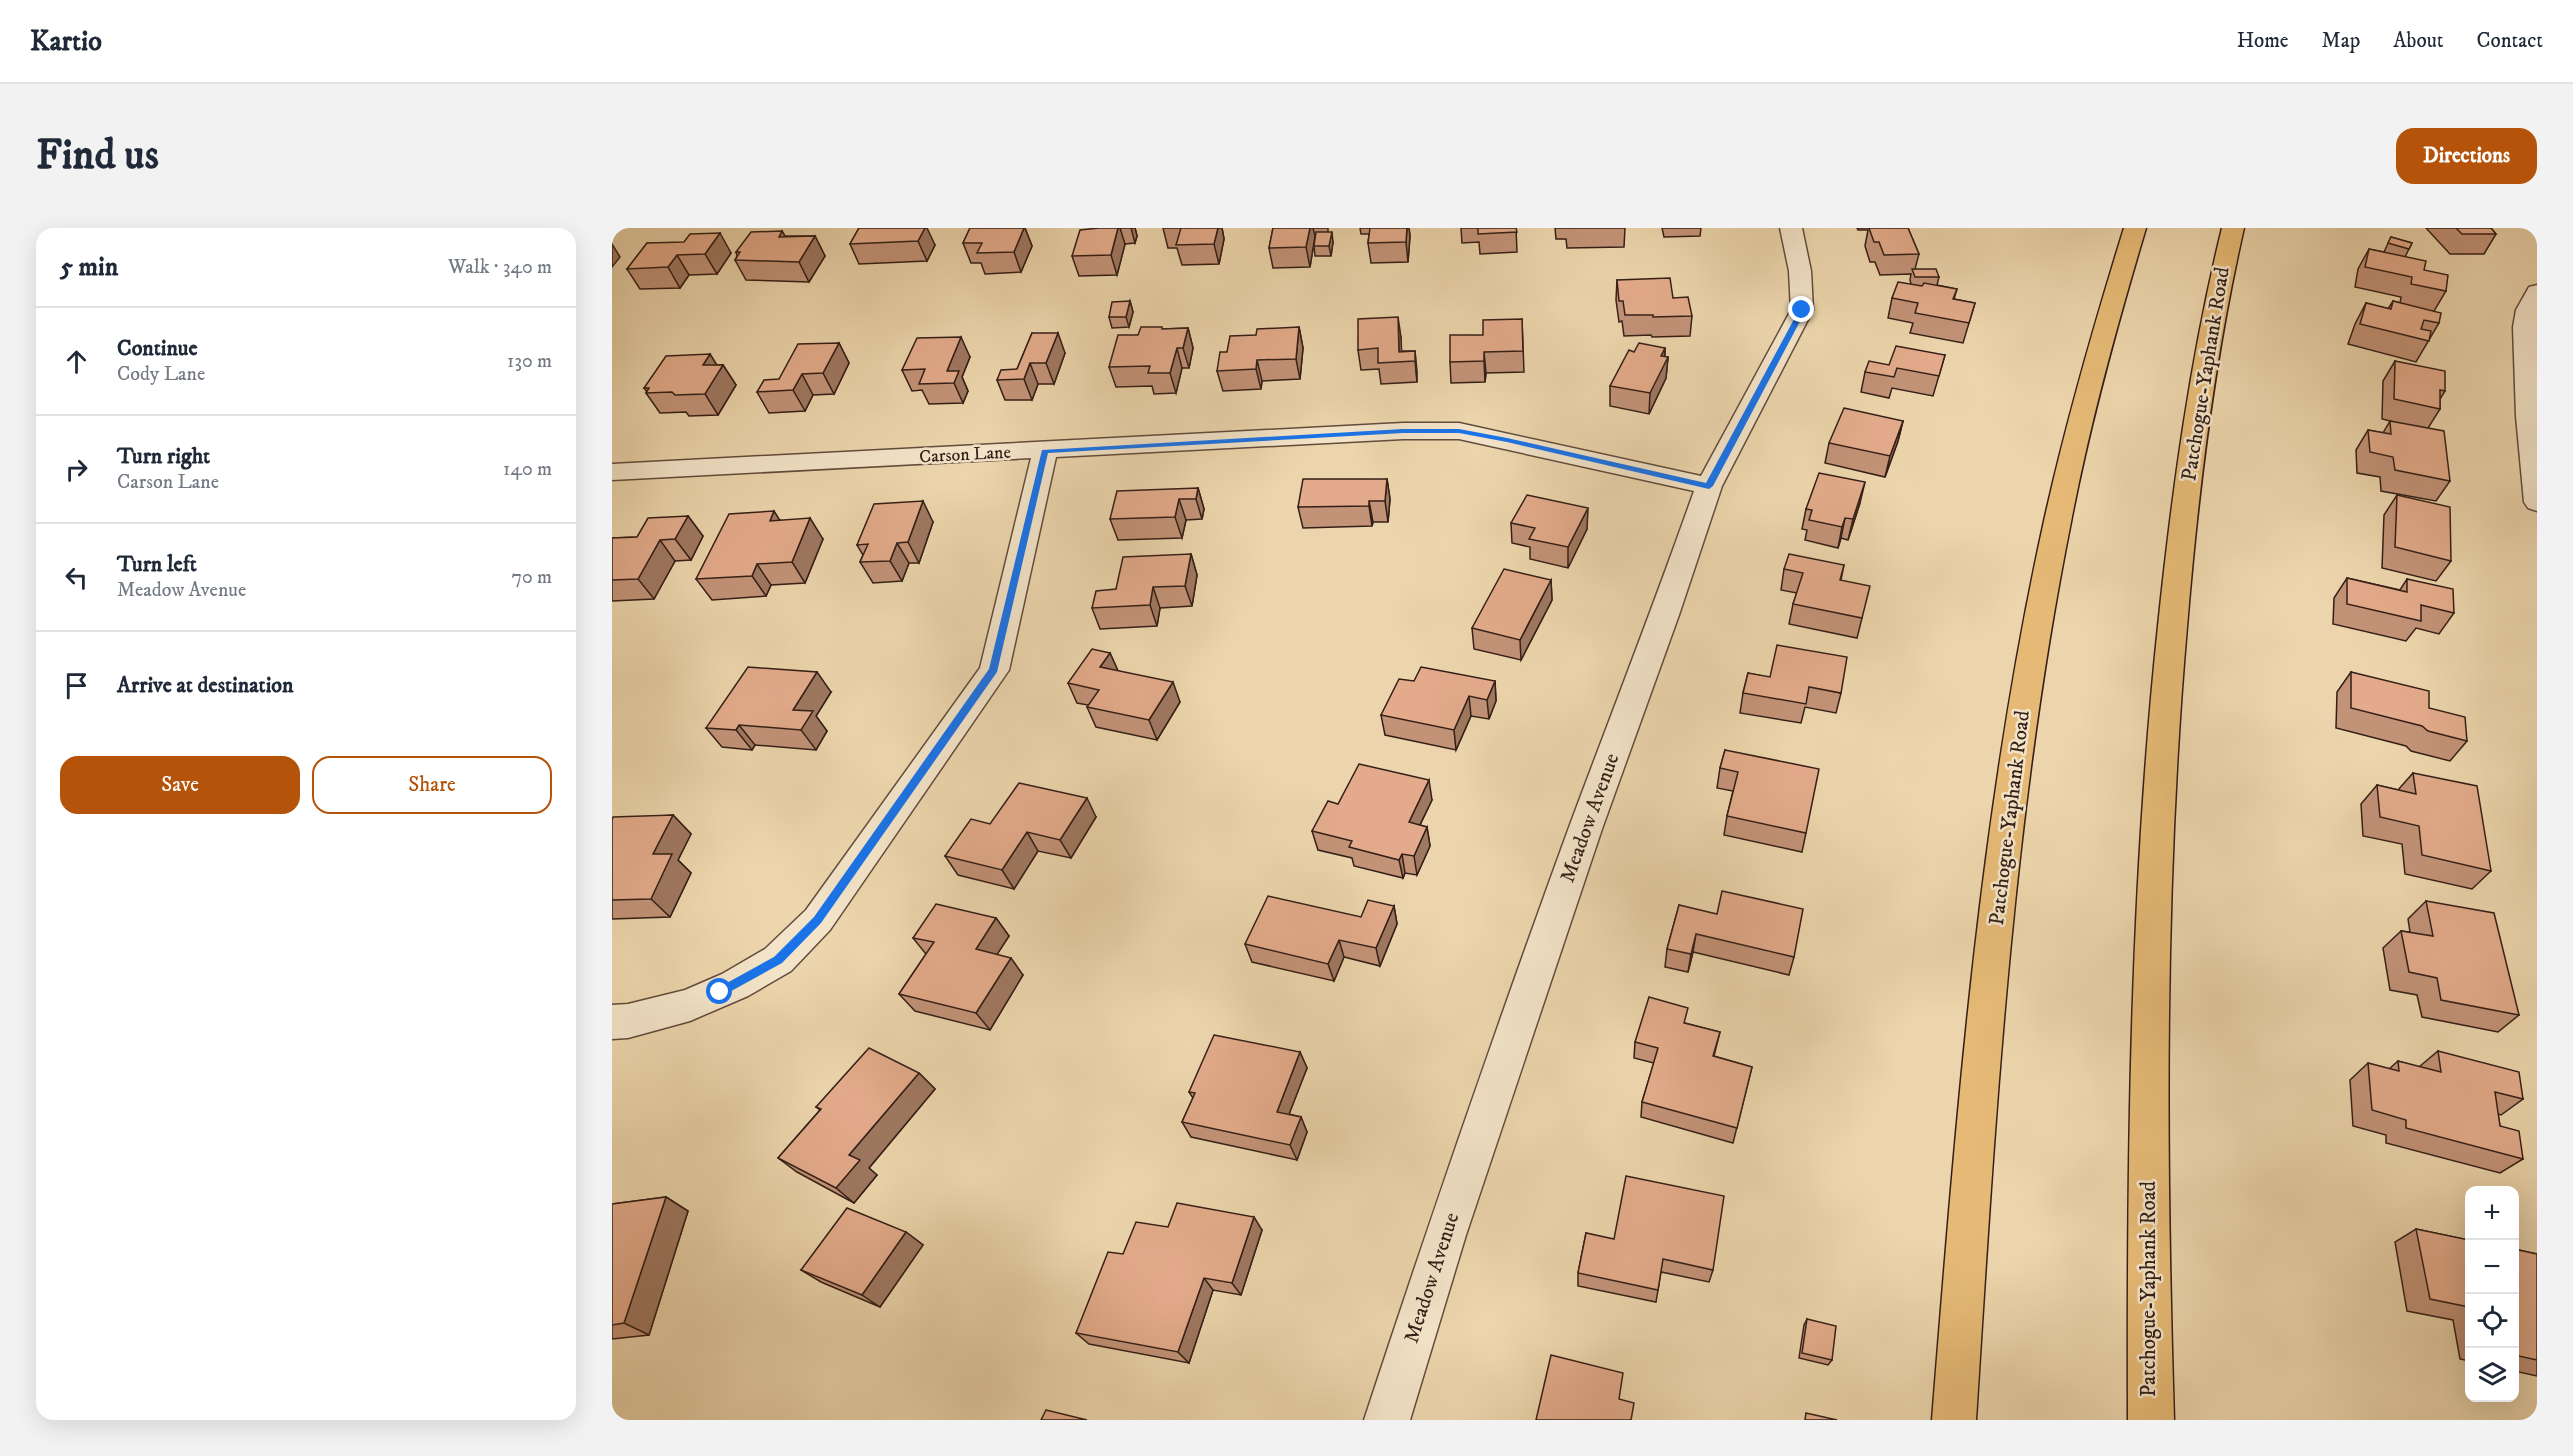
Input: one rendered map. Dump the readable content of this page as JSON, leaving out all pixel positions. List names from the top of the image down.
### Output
{
  "streets": {
    "main road": ["Patchogue-Yaphank Road"],
    "street": ["Carson Lane", "Meadow Avenue"]
  },
  "crossings": [
    ["Carson Lane", "Meadow Avenue"]
  ],
  "page": {
    "header": "Kartio",
    "nav": [
      "Home",
      "Map",
      "About",
      "Contact"
    ],
    "buttons": [
      "Directions",
      ["Save", "Share"]
    ],
    "title": "Find us",
    "heading": ["5 min", "Walk · 340 m"],
    "list": [
      ["Continue", "Cody Lane", "130 m"],
      ["Turn right", "Carson Lane", "140 m"],
      ["Turn left", "Meadow Avenue", "70 m"],
      "Arrive at destination"
    ],
    "map_buttons": ["+", "−"]
  }
}
